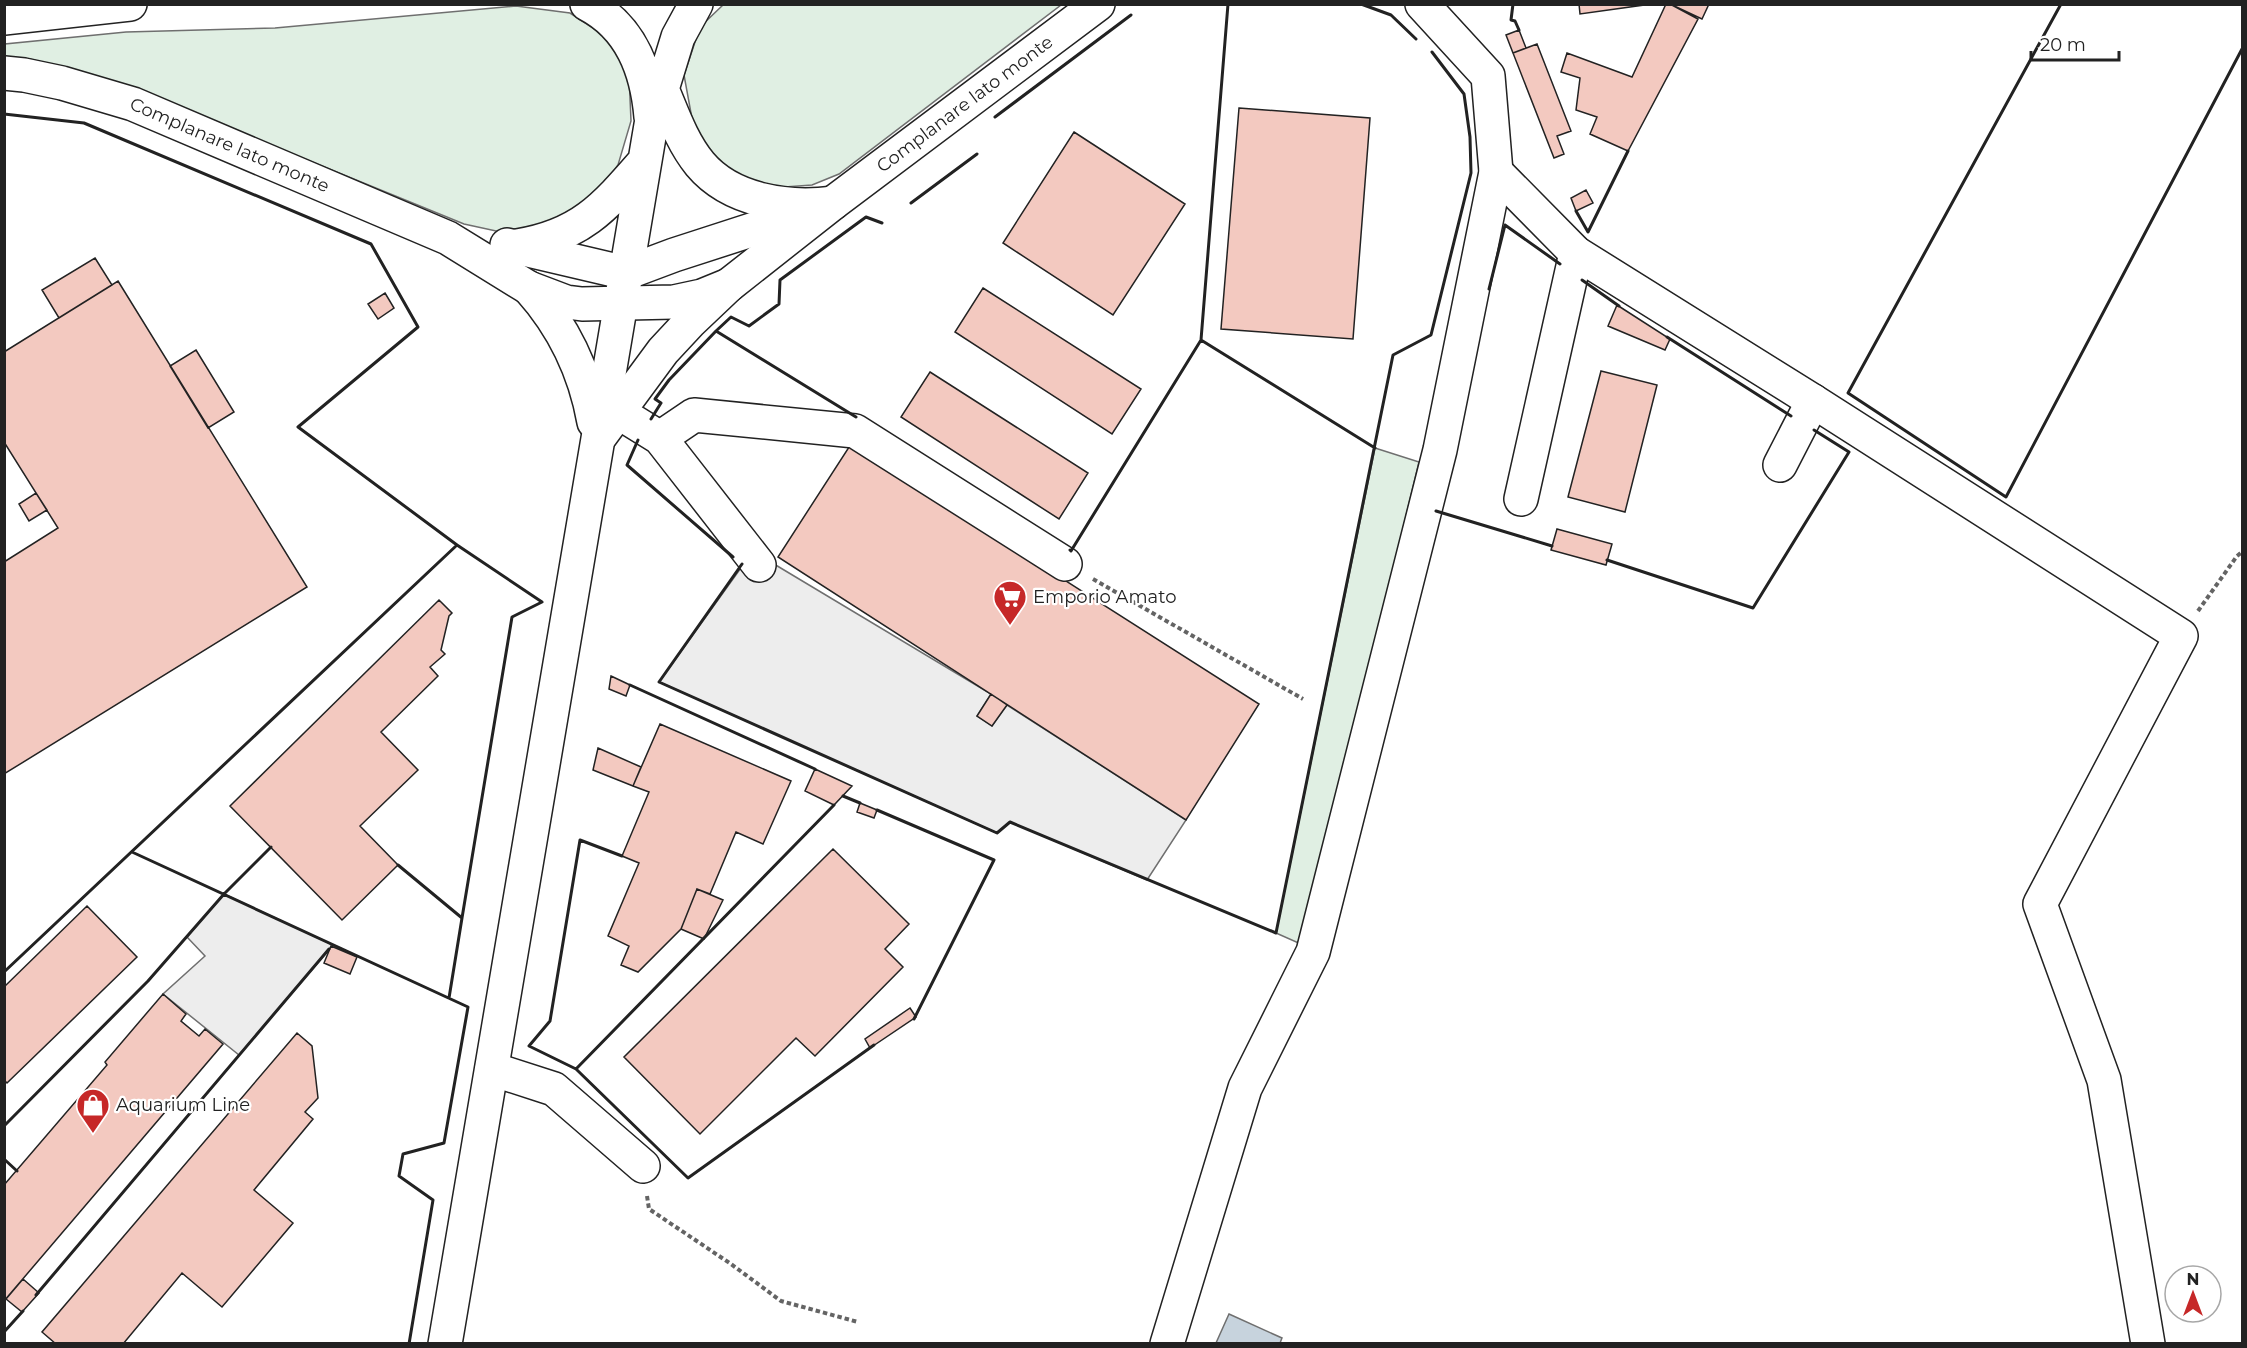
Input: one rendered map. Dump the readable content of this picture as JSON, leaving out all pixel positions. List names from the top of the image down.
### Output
{
  "streets": {
    "main road": ["Complanare lato monte"]
  },
  "places": {
    "supermarket": ["Emporio Amato"],
    "shop": ["Aquarium Line"]
  },
  "scale_bar": "20 m",
  "north": "top"
}
